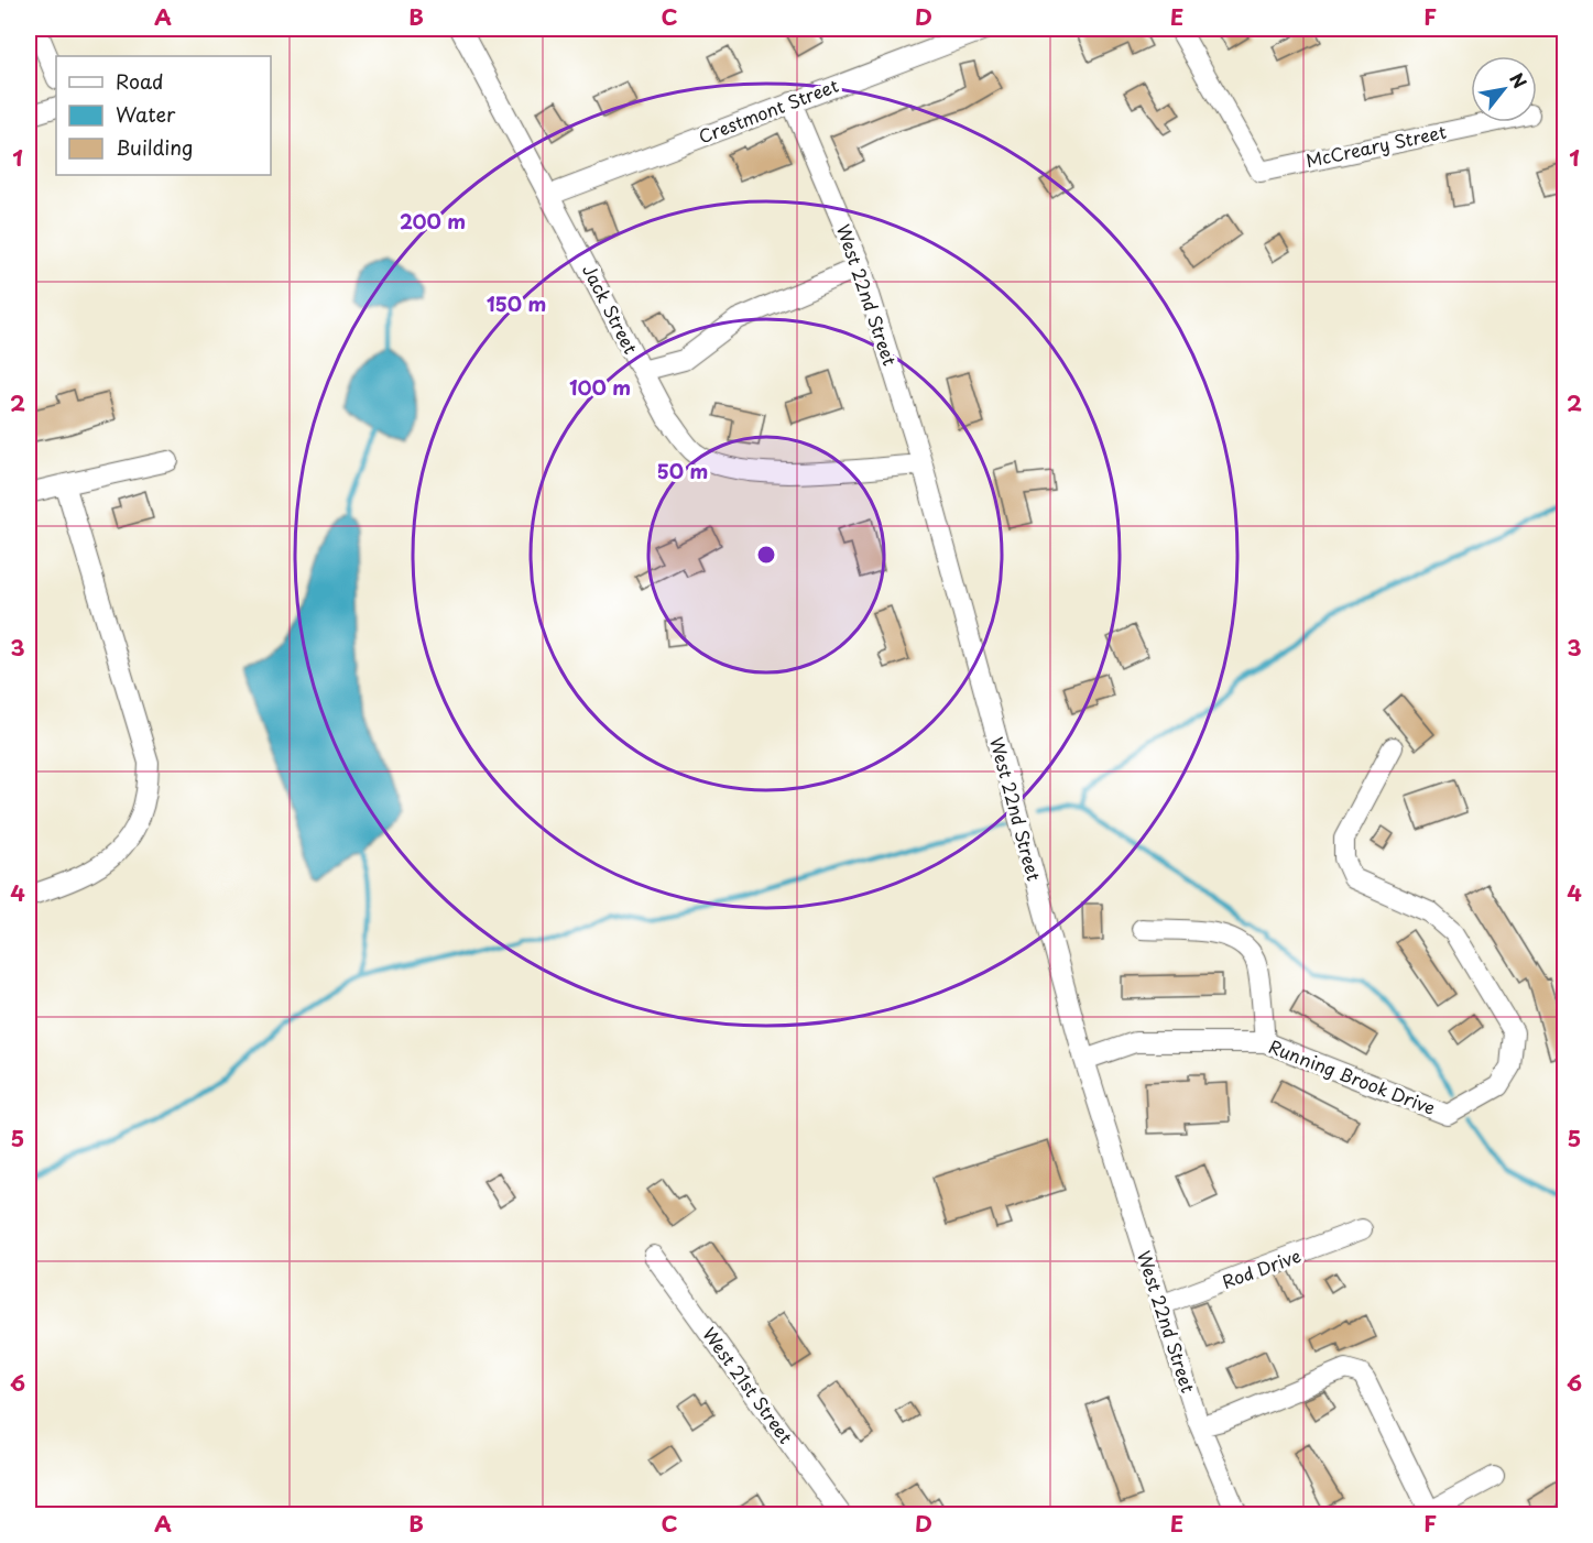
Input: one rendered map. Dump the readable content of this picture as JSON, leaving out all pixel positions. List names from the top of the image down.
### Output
{
  "streets": {
    "street": [
      "Crestmont Street",
      "McCreary Street",
      "West 22nd Street",
      "Jack Street",
      "Running Brook Drive",
      "Rod Drive",
      "West 21st Street"
    ]
  },
  "crossings": [
    ["Crestmont Street", "West 22nd Street"],
    ["Crestmont Street", "Jack Street"],
    ["West 22nd Street", "Jack Street"],
    ["West 22nd Street", "Running Brook Drive"],
    ["West 22nd Street", "Rod Drive"]
  ],
  "legend": ["Road", "Water", "Building"],
  "north": "top right",
  "grid": {
    "columns": [
      "A",
      "B",
      "C",
      "D",
      "E",
      "F"
    ],
    "rows": [
      "1",
      "2",
      "3",
      "4",
      "5",
      "6"
    ]
  },
  "rings": [
    "200 m",
    "150 m",
    "100 m",
    "50 m"
  ]
}
